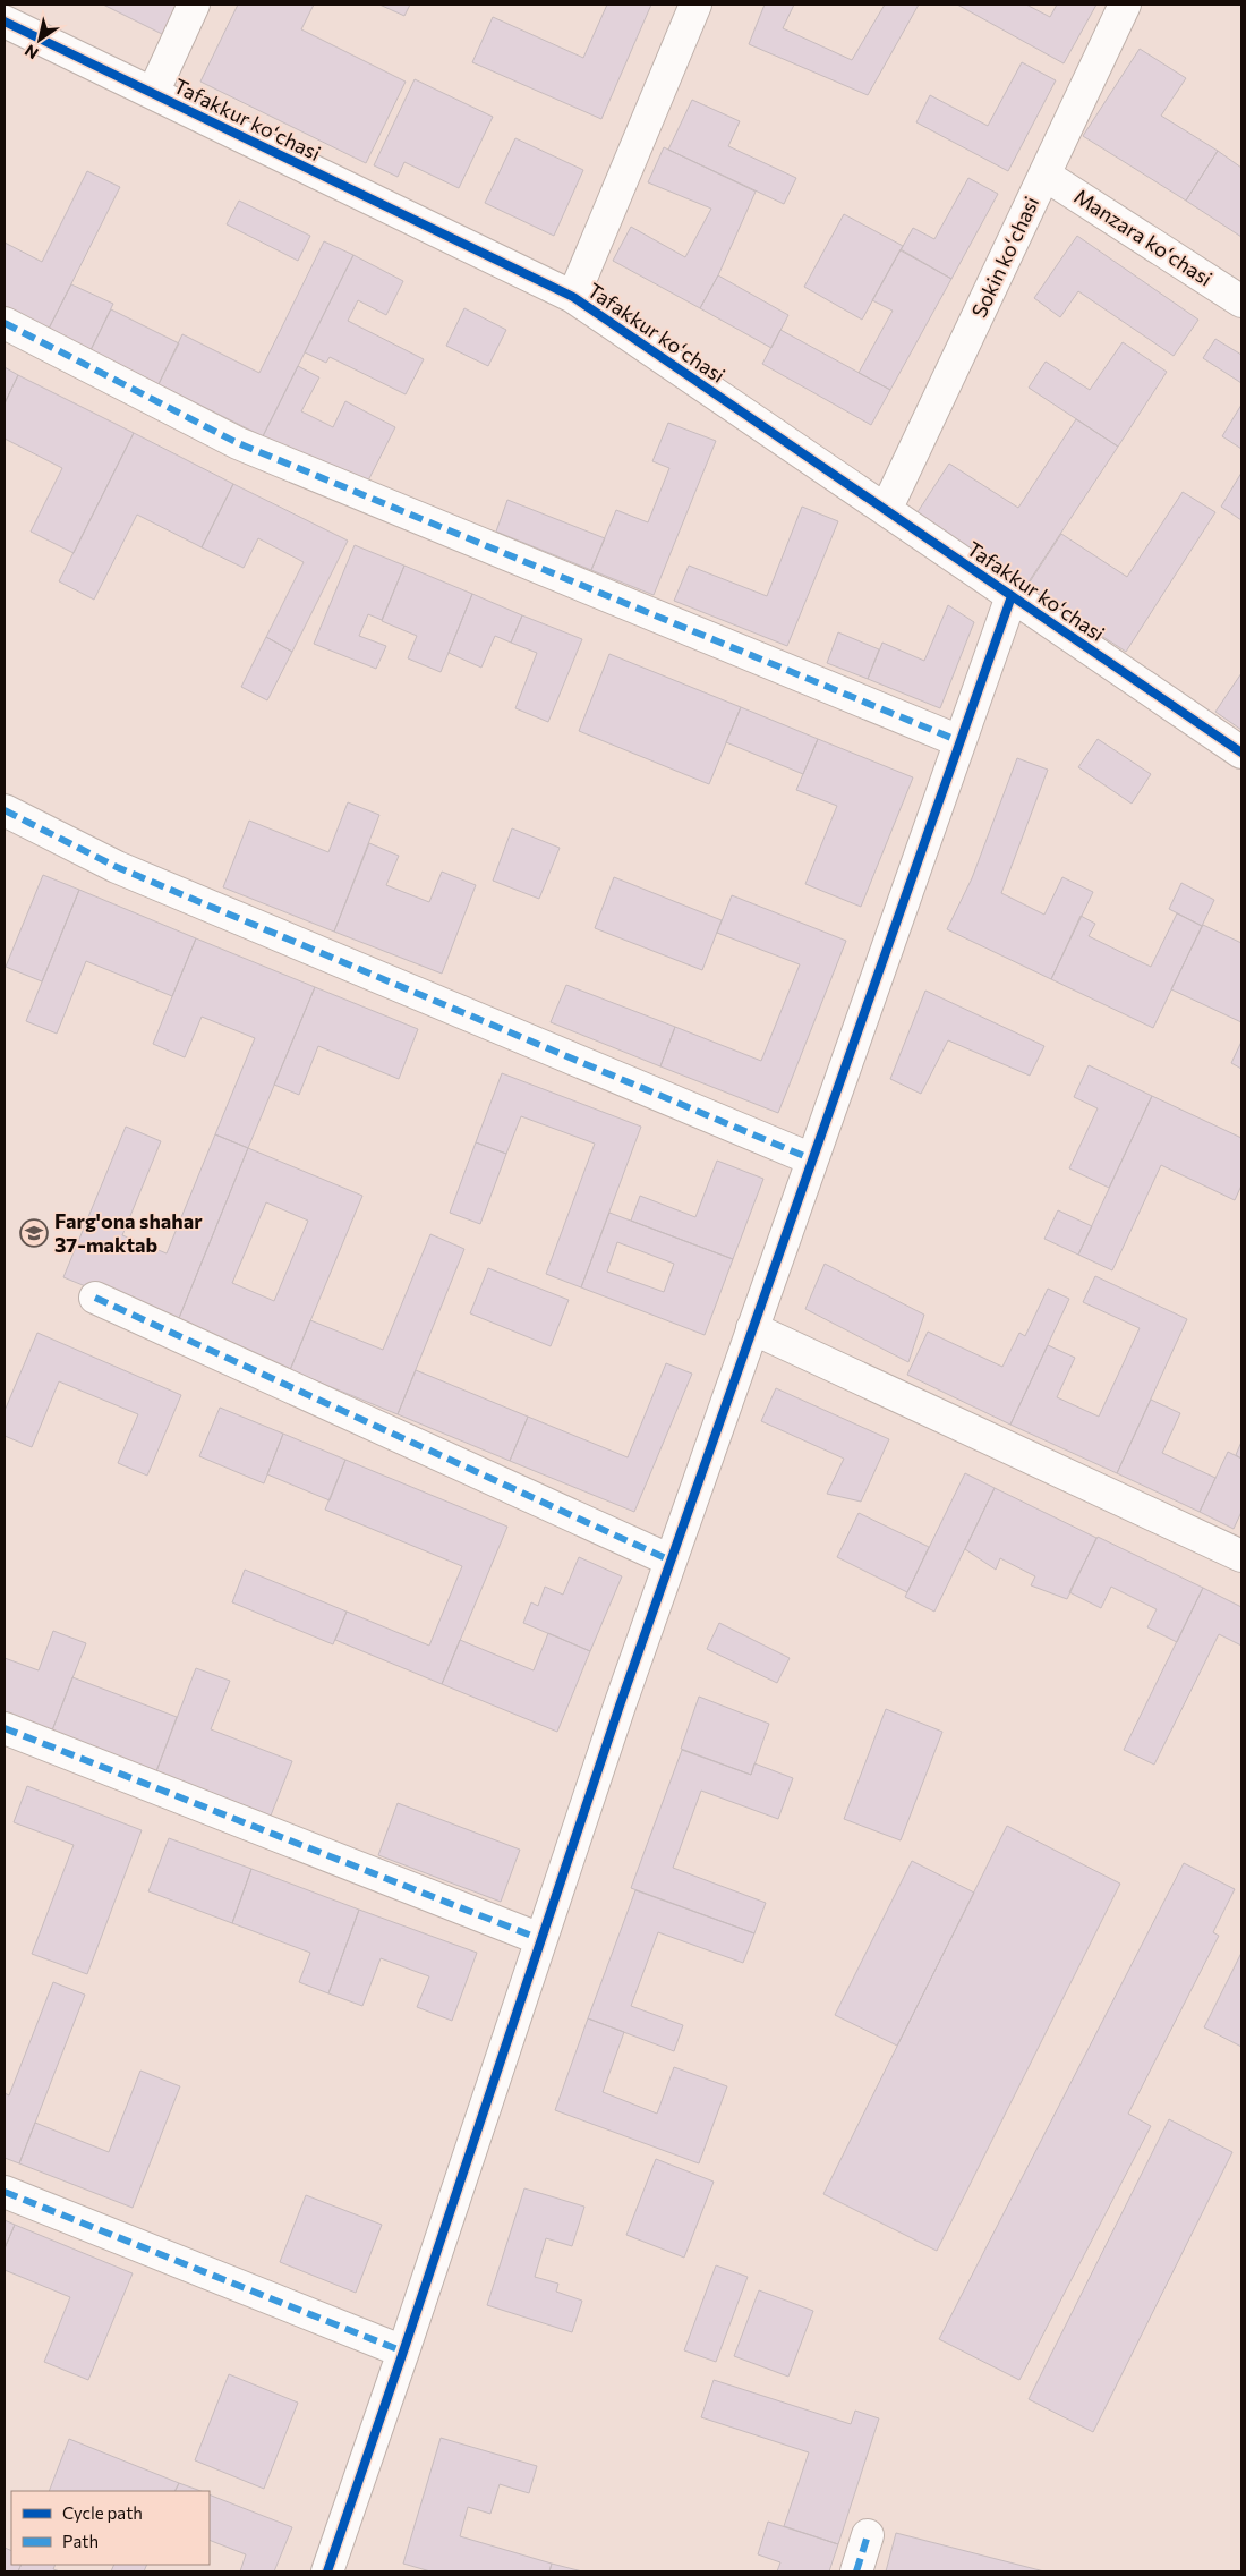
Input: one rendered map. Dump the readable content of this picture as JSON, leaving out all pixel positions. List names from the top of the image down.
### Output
{
  "streets": {
    "street": ["Tafakkur koʻchasi", "Manzara koʻchasi", "Sokin koʻchasi"]
  },
  "crossings": [
    ["Tafakkur koʻchasi", "Sokin koʻchasi"],
    ["Manzara koʻchasi", "Sokin koʻchasi"]
  ],
  "places": {
    "school or university": ["Farg'ona shahar 37-maktab"]
  },
  "legend": ["Cycle path", "Path"],
  "north": "bottom left"
}
